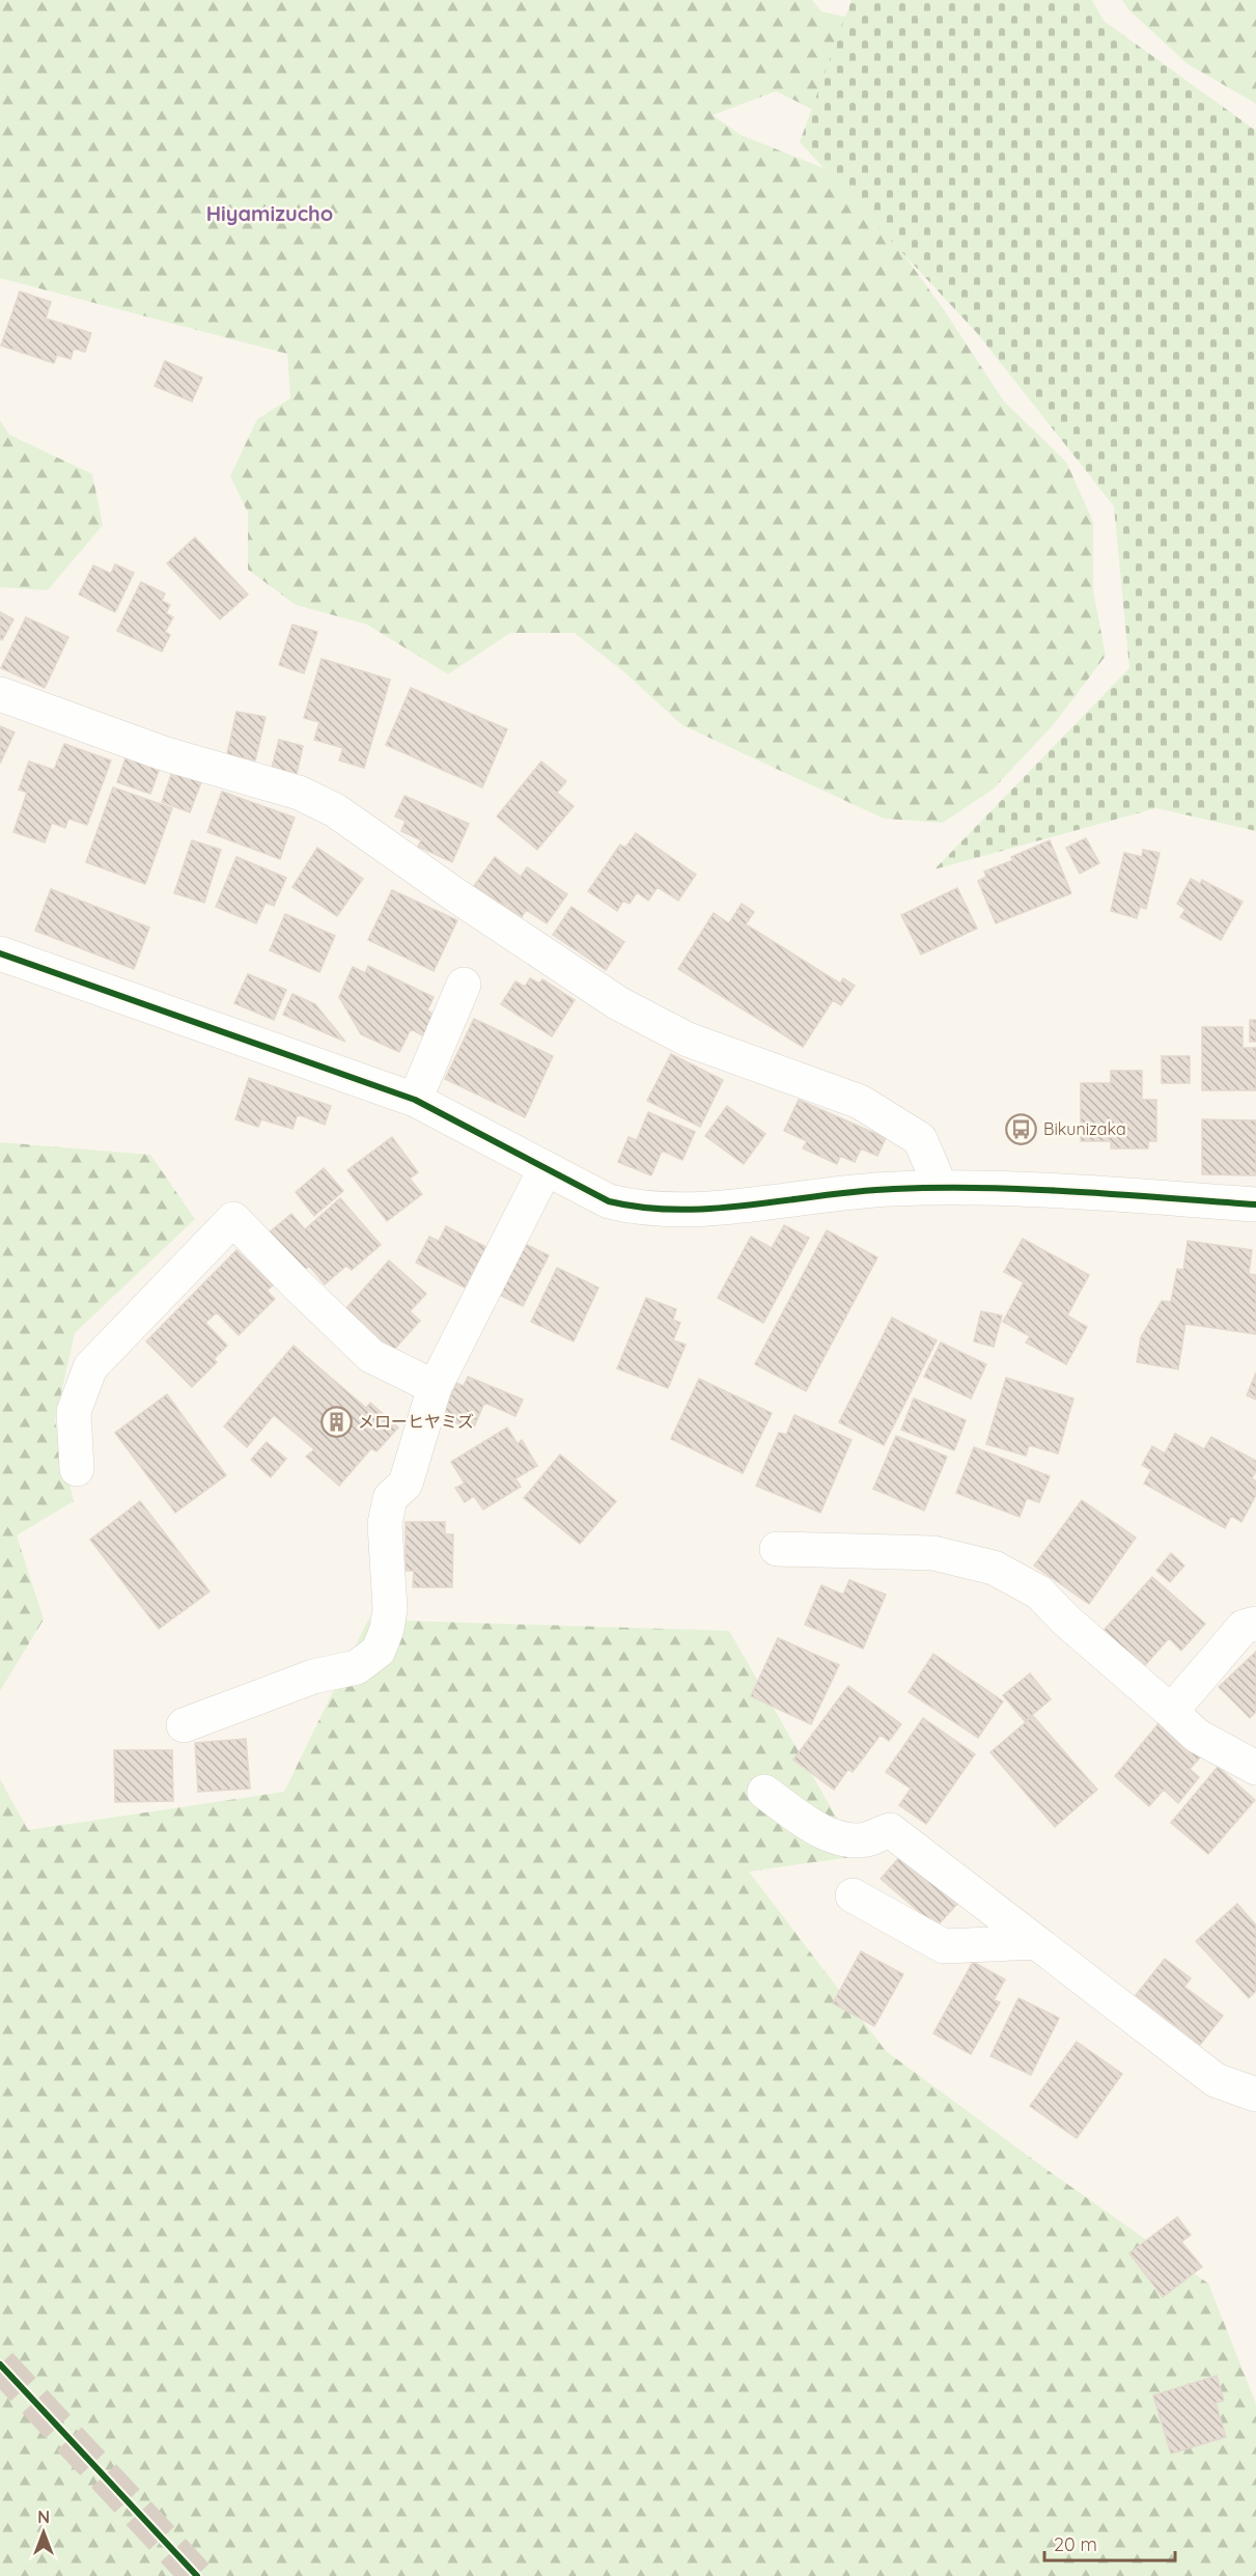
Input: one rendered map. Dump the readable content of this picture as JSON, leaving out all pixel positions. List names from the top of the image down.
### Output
{
  "districts": ["Hiyamizucho"],
  "places": {
    "bus stop": ["Bikunizaka"],
    "building": ["メローヒヤミズ"]
  },
  "scale_bar": "20 m",
  "north": "top"
}
